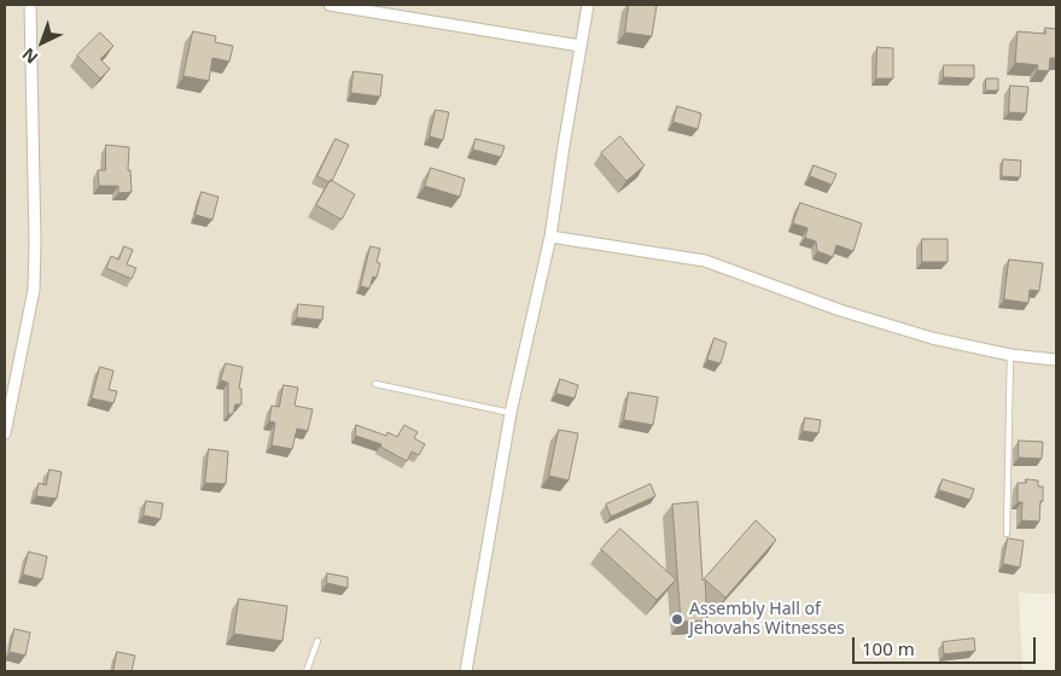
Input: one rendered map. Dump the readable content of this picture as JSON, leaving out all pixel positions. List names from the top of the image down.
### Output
{
  "places": ["Assembly Hall of Jehovahs Witnesses"],
  "scale_bar": "100 m",
  "north": "bottom left"
}
